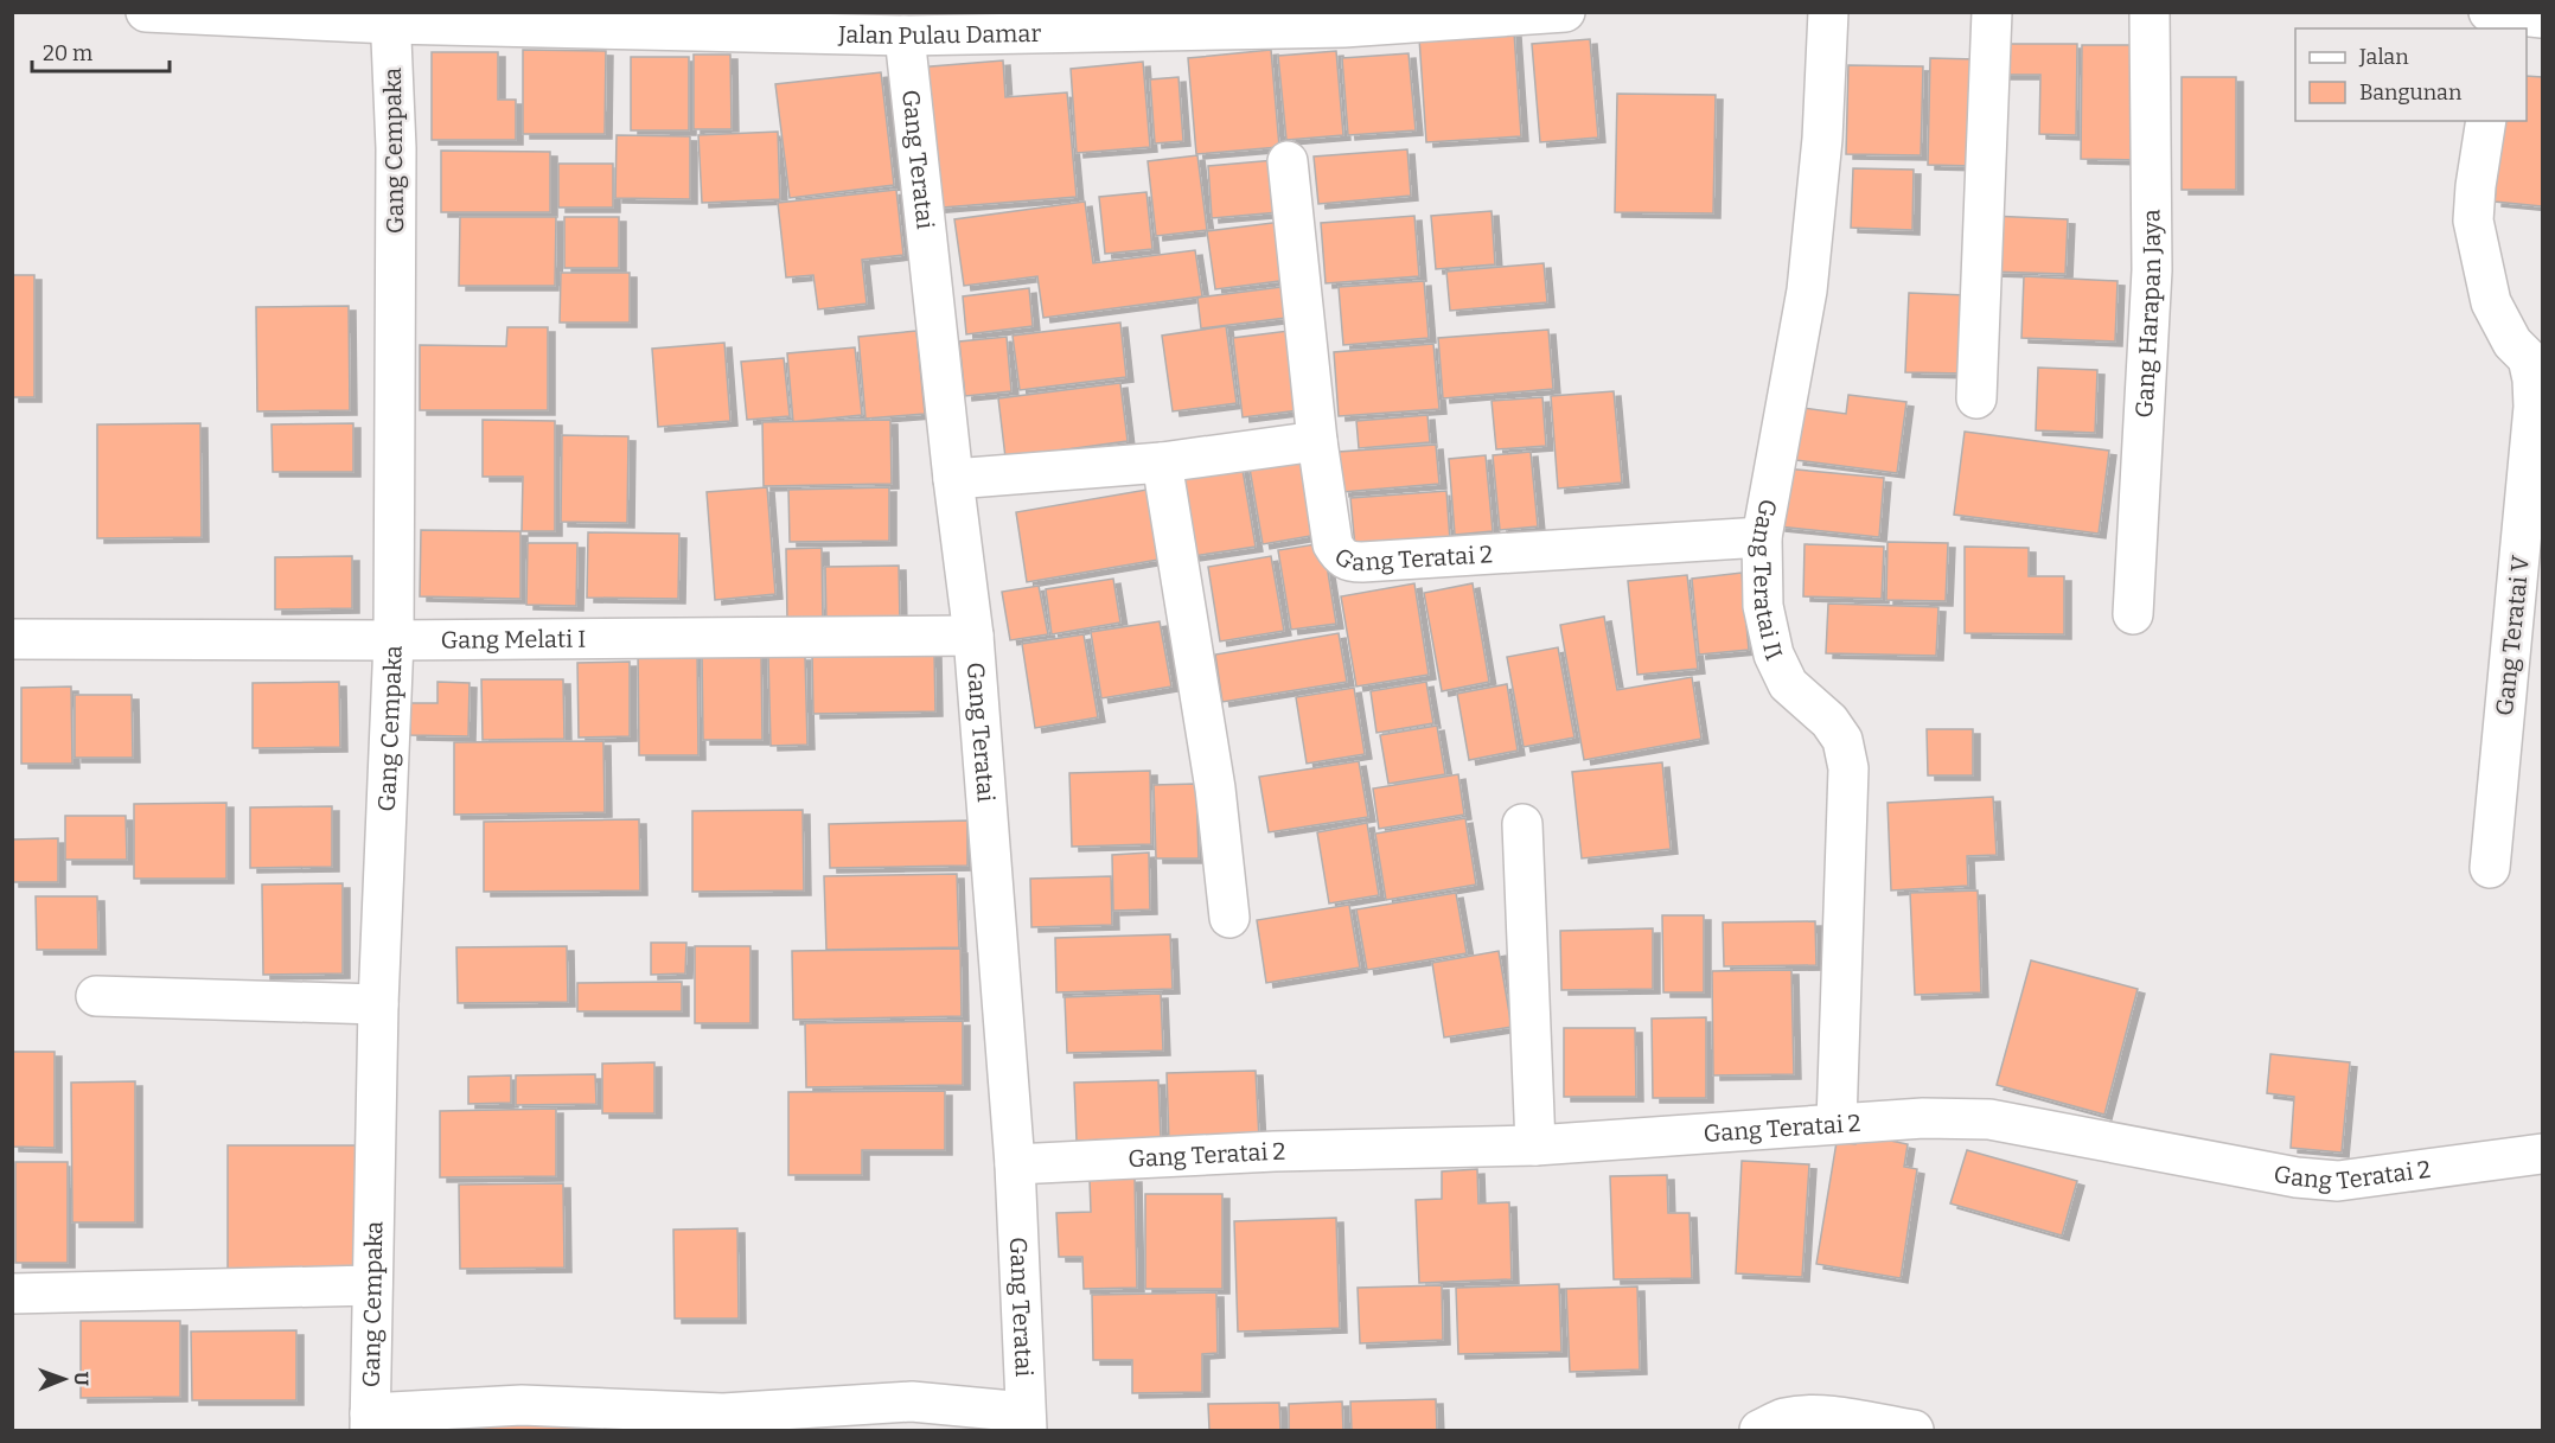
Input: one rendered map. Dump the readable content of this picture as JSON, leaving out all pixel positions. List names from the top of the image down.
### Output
{
  "streets": {
    "street": [
      "Jalan Pulau Damar",
      "Gang Cempaka",
      "Gang Teratai",
      "Gang Harapan Jaya",
      "Gang Teratai 2",
      "Gang Teratai II",
      "Gang Teratai V",
      "Gang Melati I"
    ]
  },
  "crossings": [
    ["Jalan Pulau Damar", "Gang Cempaka"],
    ["Jalan Pulau Damar", "Gang Teratai"],
    ["Gang Cempaka", "Gang Melati I"],
    ["Gang Teratai", "Gang Teratai 2"],
    ["Gang Teratai", "Gang Melati I"],
    ["Gang Teratai 2", "Gang Teratai II"]
  ],
  "legend": ["Jalan", "Bangunan"],
  "scale_bar": "20 m",
  "north": "right"
}
